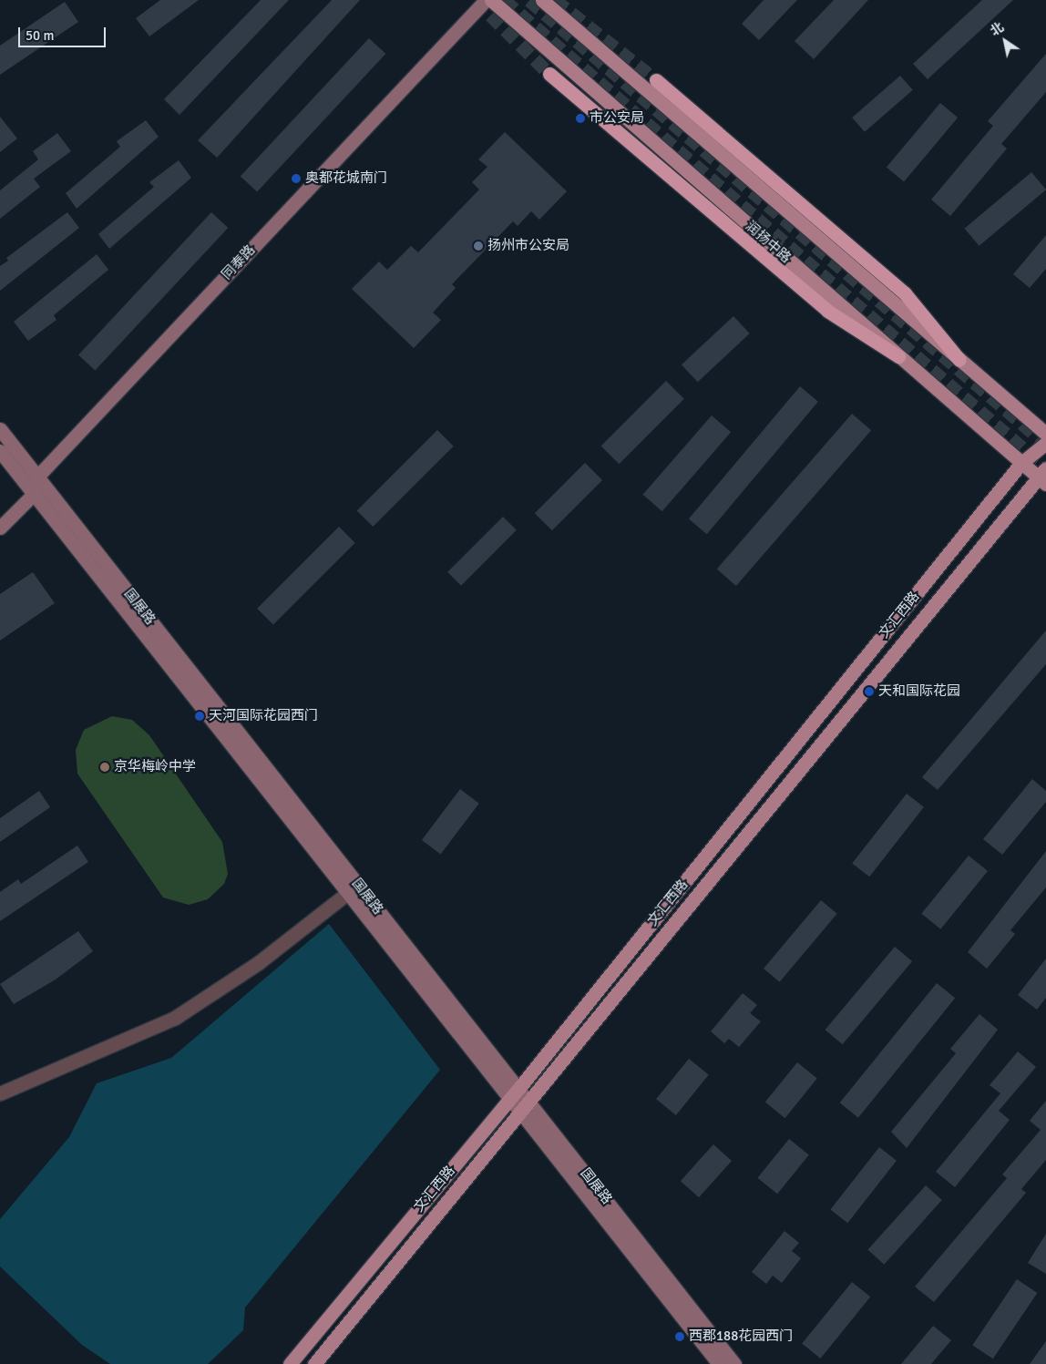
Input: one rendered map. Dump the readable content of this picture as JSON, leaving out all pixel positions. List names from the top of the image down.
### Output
{
  "streets": {
    "main road": ["润扬中路", "文汇西路"],
    "street": ["同泰路", "国展路"]
  },
  "crossings": [
    ["润扬中路", "文汇西路"],
    ["同泰路", "国展路"],
    ["国展路", "文汇西路"]
  ],
  "places": [
    "市公安局",
    "奥都花城南门",
    "扬州市公安局",
    "天和国际花园",
    "天河国际花园西门",
    "京华梅岭中学",
    "西郡188花园西门"
  ],
  "scale_bar": "50 m",
  "north": "top left"
}
